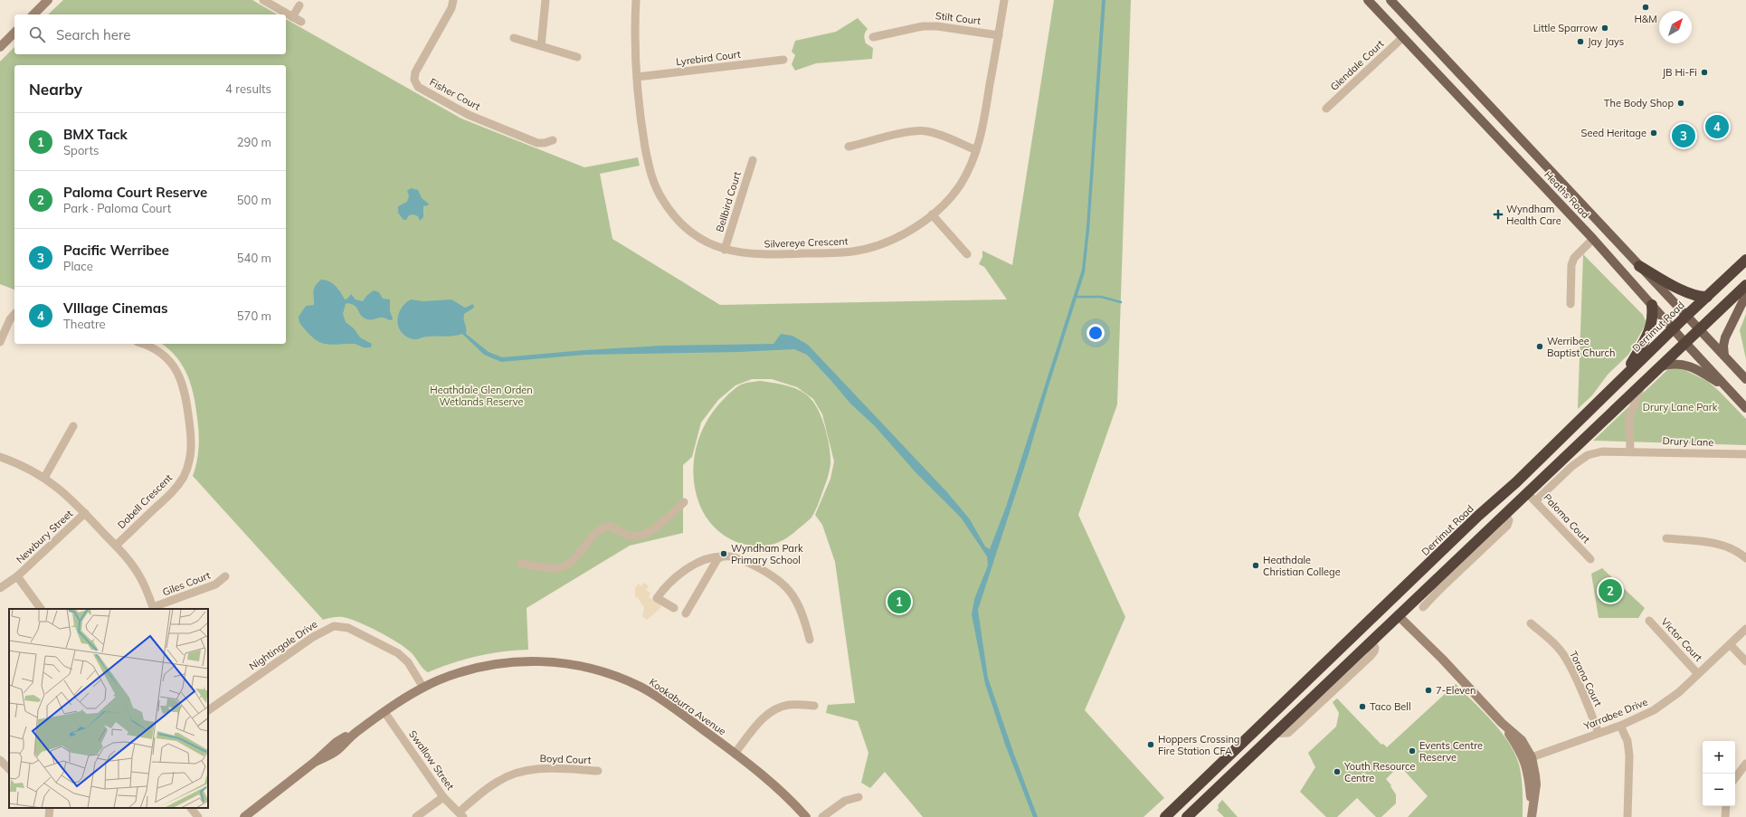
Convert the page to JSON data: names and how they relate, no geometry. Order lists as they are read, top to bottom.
{
  "streets": {
    "highway": ["Derrimut Road"],
    "main road": ["Heaths Road"],
    "street": [
      "Stilt Court",
      "Lyrebird Court",
      "Glendale Court",
      "Fisher Court",
      "Bellbird Court",
      "Silvereye Crescent",
      "Drury Lane",
      "Dobell Crescent",
      "Paloma Court",
      "Newbury Street",
      "Giles Court",
      "Victor Court",
      "Nightingale Drive",
      "Torana Court",
      "Kookaburra Avenue",
      "Yarrabee Drive",
      "Boyd Court",
      "Swallow Street"
    ]
  },
  "crossings": [
    ["Stilt Court", "Silvereye Crescent"],
    ["Lyrebird Court", "Silvereye Crescent"],
    ["Glendale Court", "Heaths Road"],
    ["Heaths Road", "Derrimut Road"],
    ["Bellbird Court", "Silvereye Crescent"],
    ["Drury Lane", "Paloma Court"],
    ["Victor Court", "Yarrabee Drive"],
    ["Nightingale Drive", "Kookaburra Avenue"],
    ["Torana Court", "Yarrabee Drive"],
    ["Kookaburra Avenue", "Swallow Street"],
    ["Boyd Court", "Swallow Street"]
  ],
  "parks": ["Heathdale Glen Orden Wetlands Reserve", "Drury Lane Park"],
  "places": {
    "other": [
      "H&M",
      "Little Sparrow",
      "Jay Jays",
      "JB Hi-Fi",
      "The Body Shop",
      "Seed Heritage",
      "Werribee Baptist Church",
      "Wyndham Park Primary School",
      "Heathdale Christian College",
      "7-Eleven",
      "Taco Bell",
      "Hoppers Crossing Fire Station CFA",
      "Events Centre Reserve",
      "Youth Resource Centre"
    ],
    "health": ["Wyndham Health Care"]
  },
  "north": "top right",
  "page": {
    "search": "Search here",
    "heading": ["Nearby", "4 results"],
    "list": [
      {
        "mark": "1",
        "name": "BMX Tack",
        "note": "Sports",
        "value": "290 m"
      },
      {
        "mark": "2",
        "name": "Paloma Court Reserve",
        "note": "Park · Paloma Court",
        "value": "500 m"
      },
      {
        "mark": "3",
        "name": "Pacific Werribee",
        "note": "Place",
        "value": "540 m"
      },
      {
        "mark": "4",
        "name": "VIllage Cinemas",
        "note": "Theatre",
        "value": "570 m"
      }
    ],
    "pins": [
      "4",
      "3",
      "2",
      "1"
    ],
    "map_buttons": ["+", "−"]
  }
}
